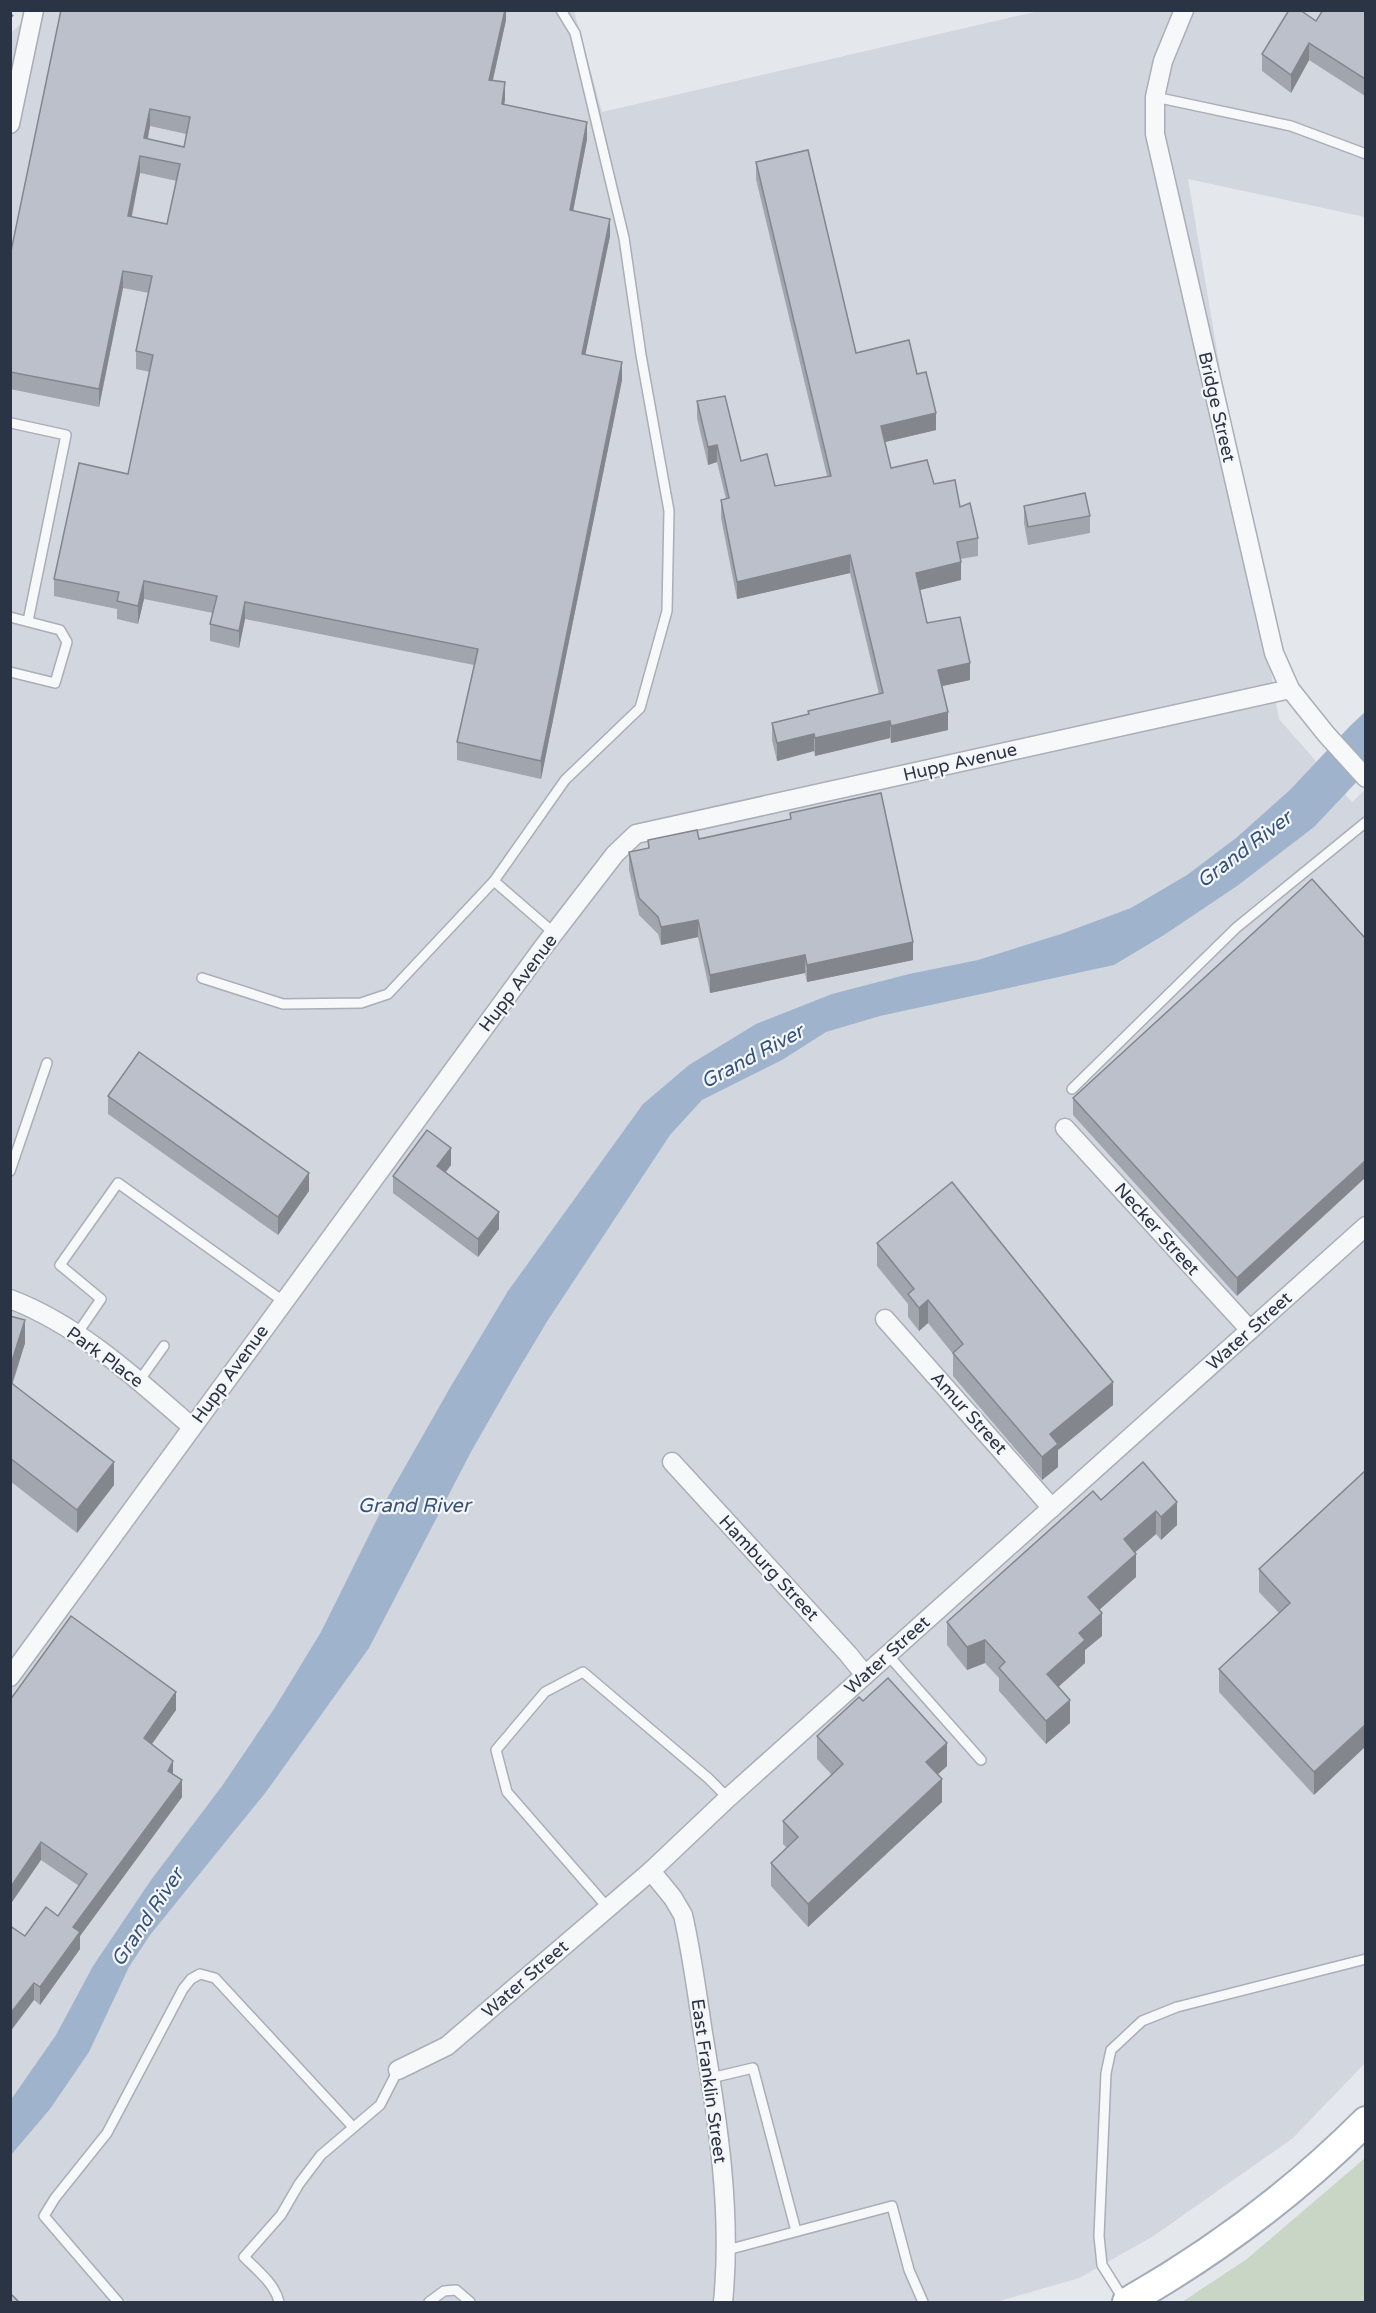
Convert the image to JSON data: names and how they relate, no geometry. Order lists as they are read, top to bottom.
{
  "streets": {
    "street": [
      "Bridge Street",
      "Hupp Avenue",
      "Necker Street",
      "Water Street",
      "Park Place",
      "Amur Street",
      "Hamburg Street",
      "East Franklin Street"
    ]
  },
  "crossings": [
    ["Bridge Street", "Hupp Avenue"],
    ["Hupp Avenue", "Park Place"],
    ["Necker Street", "Water Street"],
    ["Water Street", "Amur Street"],
    ["Water Street", "Hamburg Street"],
    ["Water Street", "East Franklin Street"]
  ],
  "water": ["Grand River"]
}
